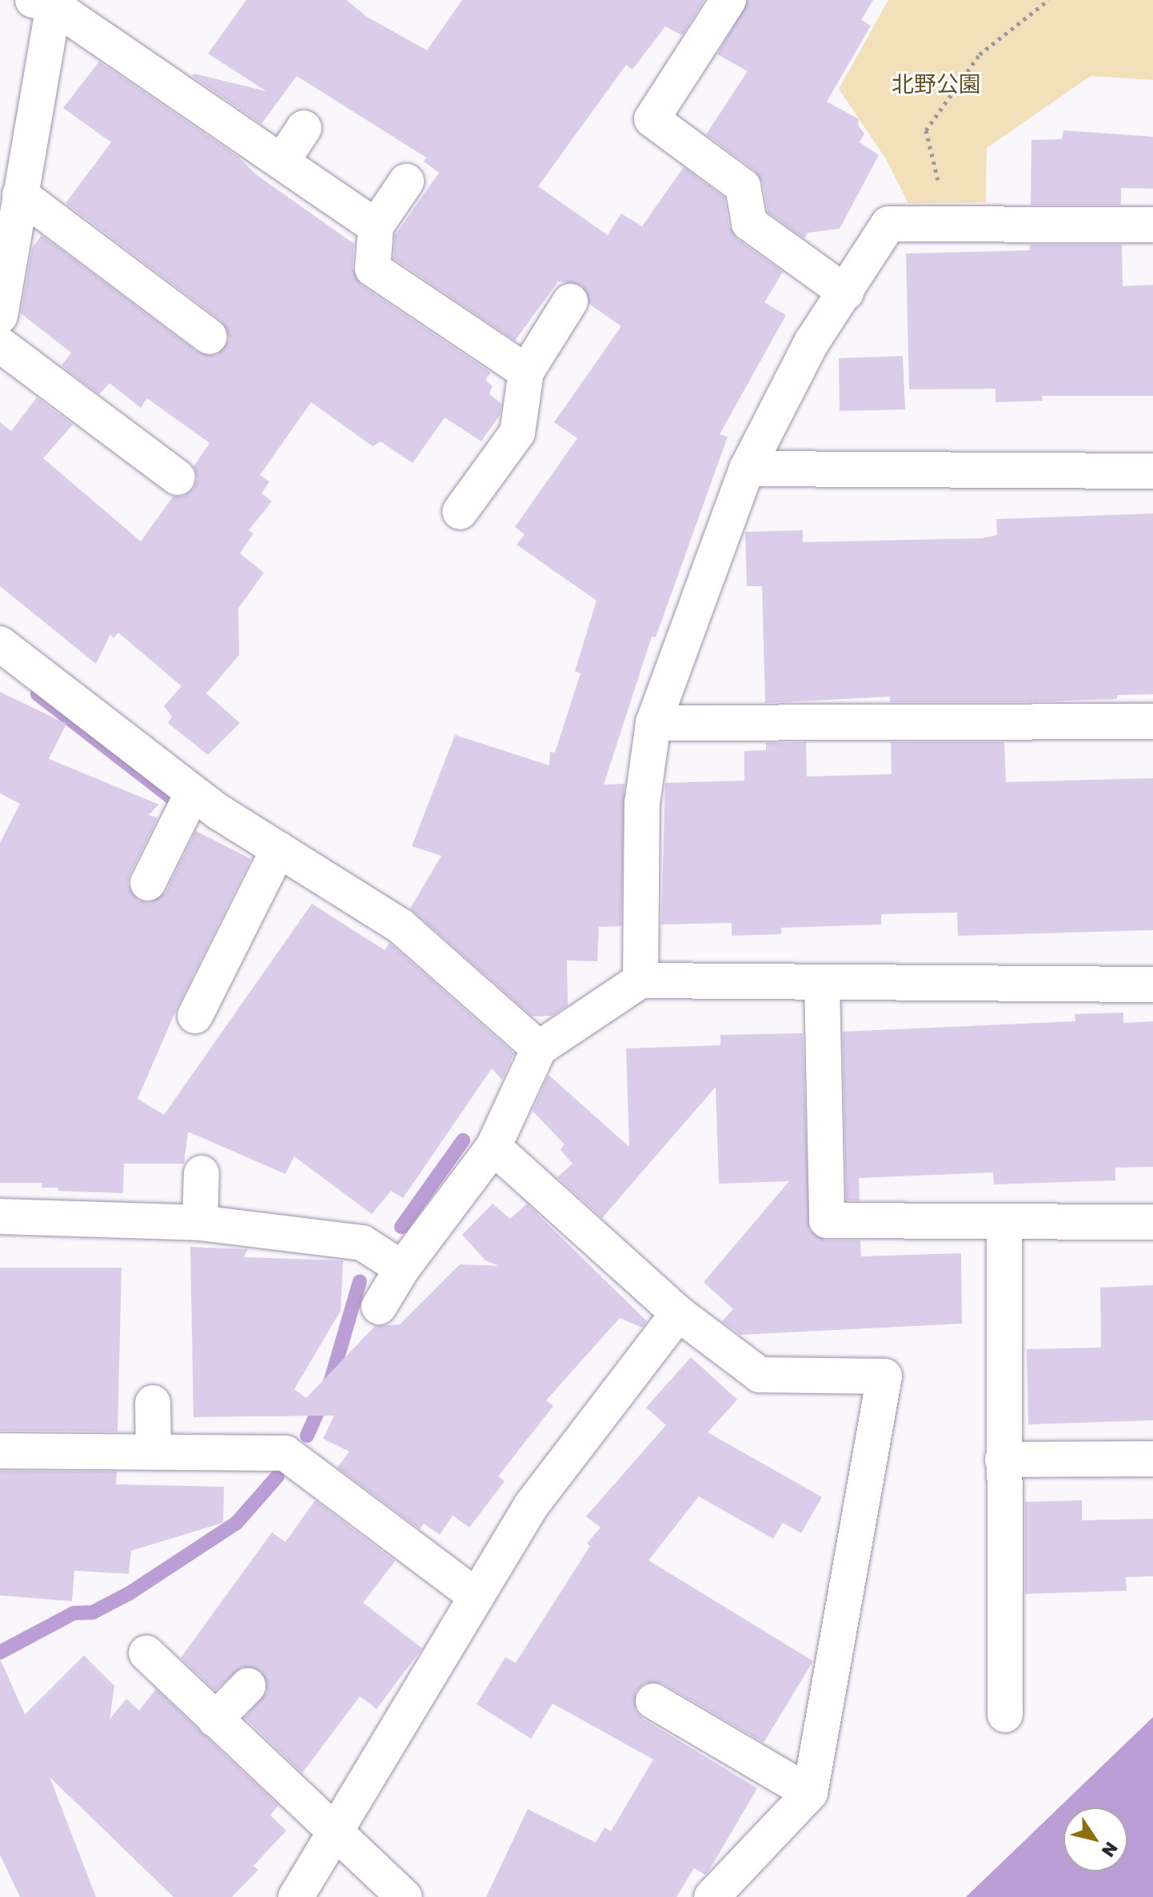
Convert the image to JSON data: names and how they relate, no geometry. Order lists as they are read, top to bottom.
{
  "parks": ["北野公園"],
  "north": "bottom right"
}
